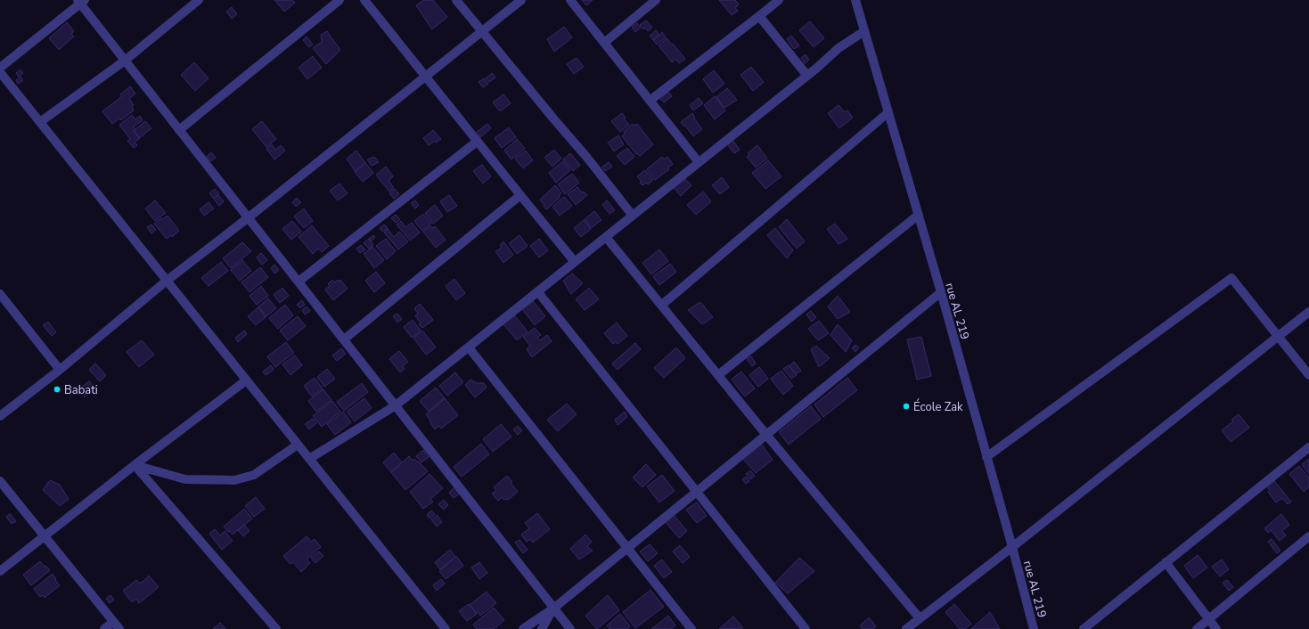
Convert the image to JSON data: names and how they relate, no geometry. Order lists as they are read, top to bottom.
{
  "streets": {
    "street": ["rue AL 219"]
  },
  "places": ["Babati", "École Zak"]
}
